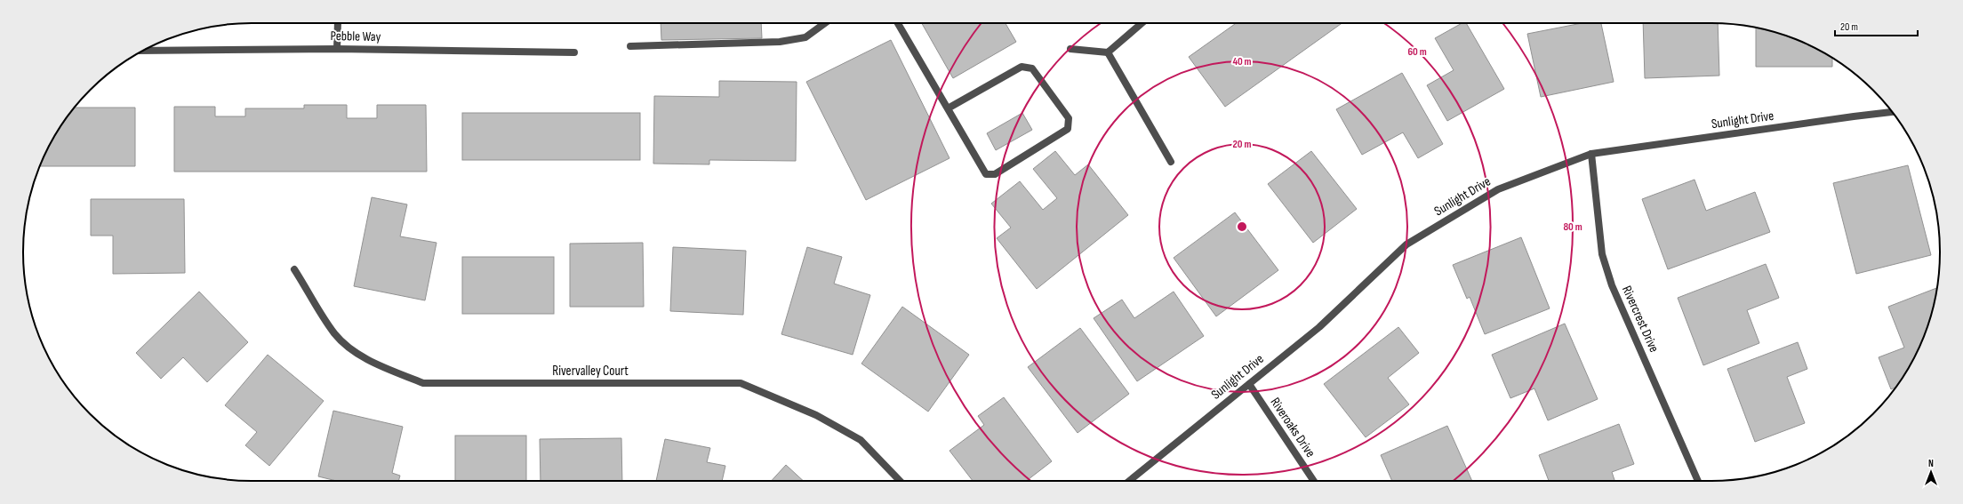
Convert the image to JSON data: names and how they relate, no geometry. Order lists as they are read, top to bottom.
{
  "streets": {
    "street": [
      "Pebble Way",
      "Sunlight Drive",
      "Rivercrest Drive",
      "Rivervalley Court",
      "Riveroaks Drive"
    ]
  },
  "crossings": [
    ["Sunlight Drive", "Rivercrest Drive"],
    ["Sunlight Drive", "Riveroaks Drive"]
  ],
  "scale_bar": "20 m",
  "north": "top",
  "rings": [
    "60 m",
    "40 m",
    "20 m",
    "80 m"
  ]
}
